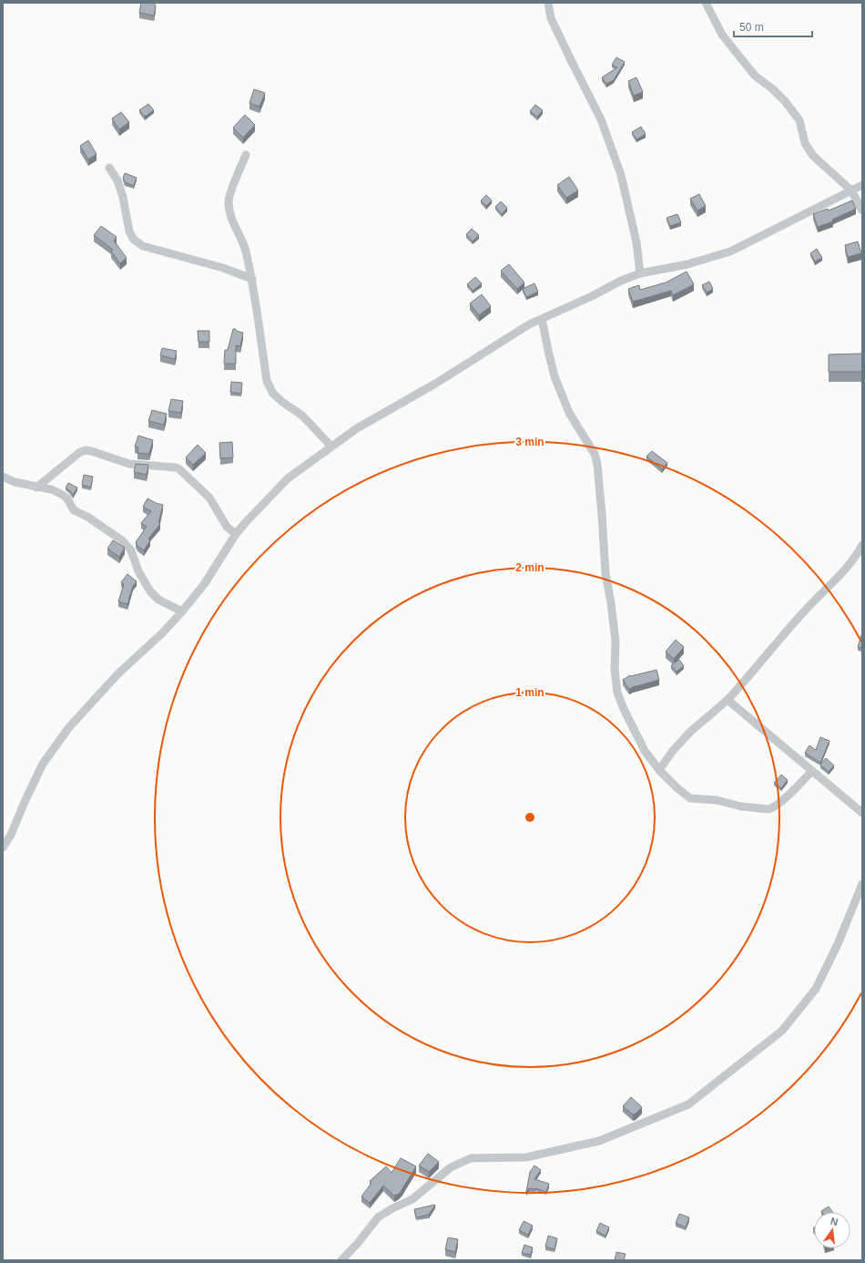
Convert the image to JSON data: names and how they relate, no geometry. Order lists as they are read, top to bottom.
{
  "scale_bar": "50 m",
  "north": "top",
  "rings": ["3 min", "2 min", "1 min"]
}
